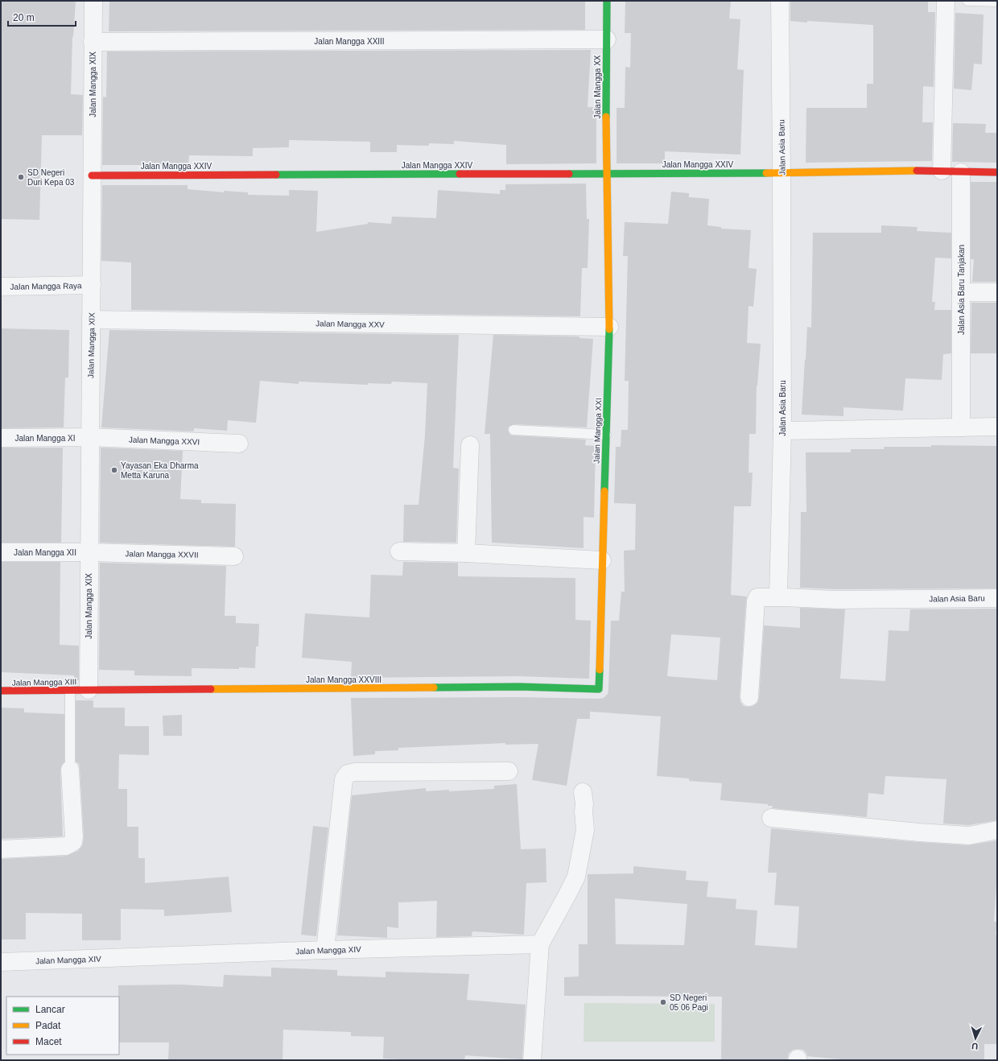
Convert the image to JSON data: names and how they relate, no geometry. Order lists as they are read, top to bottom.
{
  "streets": {
    "street": [
      "Jalan Mangga XXIII",
      "Jalan Mangga XIX",
      "Jalan Mangga XX",
      "Jalan Asia Baru",
      "Jalan Mangga XXIV",
      "Jalan Mangga Raya",
      "Jalan Asia Baru Tanjakan",
      "Jalan Mangga XXV",
      "Jalan Mangga XXI",
      "Jalan Mangga XI",
      "Jalan Mangga XXVI",
      "Jalan Mangga XII",
      "Jalan Mangga XXVII",
      "Jalan Mangga XXVIII",
      "Jalan Mangga XIII",
      "Jalan Mangga XIV"
    ]
  },
  "crossings": [
    ["Jalan Mangga XXIII", "Jalan Mangga XIX"],
    ["Jalan Mangga XXIII", "Jalan Mangga XX"],
    ["Jalan Mangga XIX", "Jalan Mangga XXIV"],
    ["Jalan Mangga XIX", "Jalan Mangga Raya"],
    ["Jalan Mangga XIX", "Jalan Mangga XXV"],
    ["Jalan Mangga XIX", "Jalan Mangga XI"],
    ["Jalan Mangga XIX", "Jalan Mangga XXVI"],
    ["Jalan Mangga XIX", "Jalan Mangga XII"],
    ["Jalan Mangga XIX", "Jalan Mangga XXVII"],
    ["Jalan Mangga XIX", "Jalan Mangga XXVIII"],
    ["Jalan Mangga XIX", "Jalan Mangga XIII"],
    ["Jalan Mangga XX", "Jalan Mangga XXIV"],
    ["Jalan Mangga XX", "Jalan Mangga XXI"],
    ["Jalan Asia Baru", "Jalan Mangga XXIV"],
    ["Jalan Mangga XXIV", "Jalan Mangga XXI"],
    ["Jalan Mangga XXV", "Jalan Mangga XXI"],
    ["Jalan Mangga XXI", "Jalan Mangga XXVIII"],
    ["Jalan Mangga XI", "Jalan Mangga XXVI"],
    ["Jalan Mangga XII", "Jalan Mangga XXVII"],
    ["Jalan Mangga XXVIII", "Jalan Mangga XIII"]
  ],
  "places": ["SD Negeri Duri Kepa 03", "Yayasan Eka Dharma Metta Karuna", "SD Negeri 05 06 Pagi"],
  "legend": ["Lancar", "Padat", "Macet"],
  "scale_bar": "20 m",
  "north": "bottom"
}
